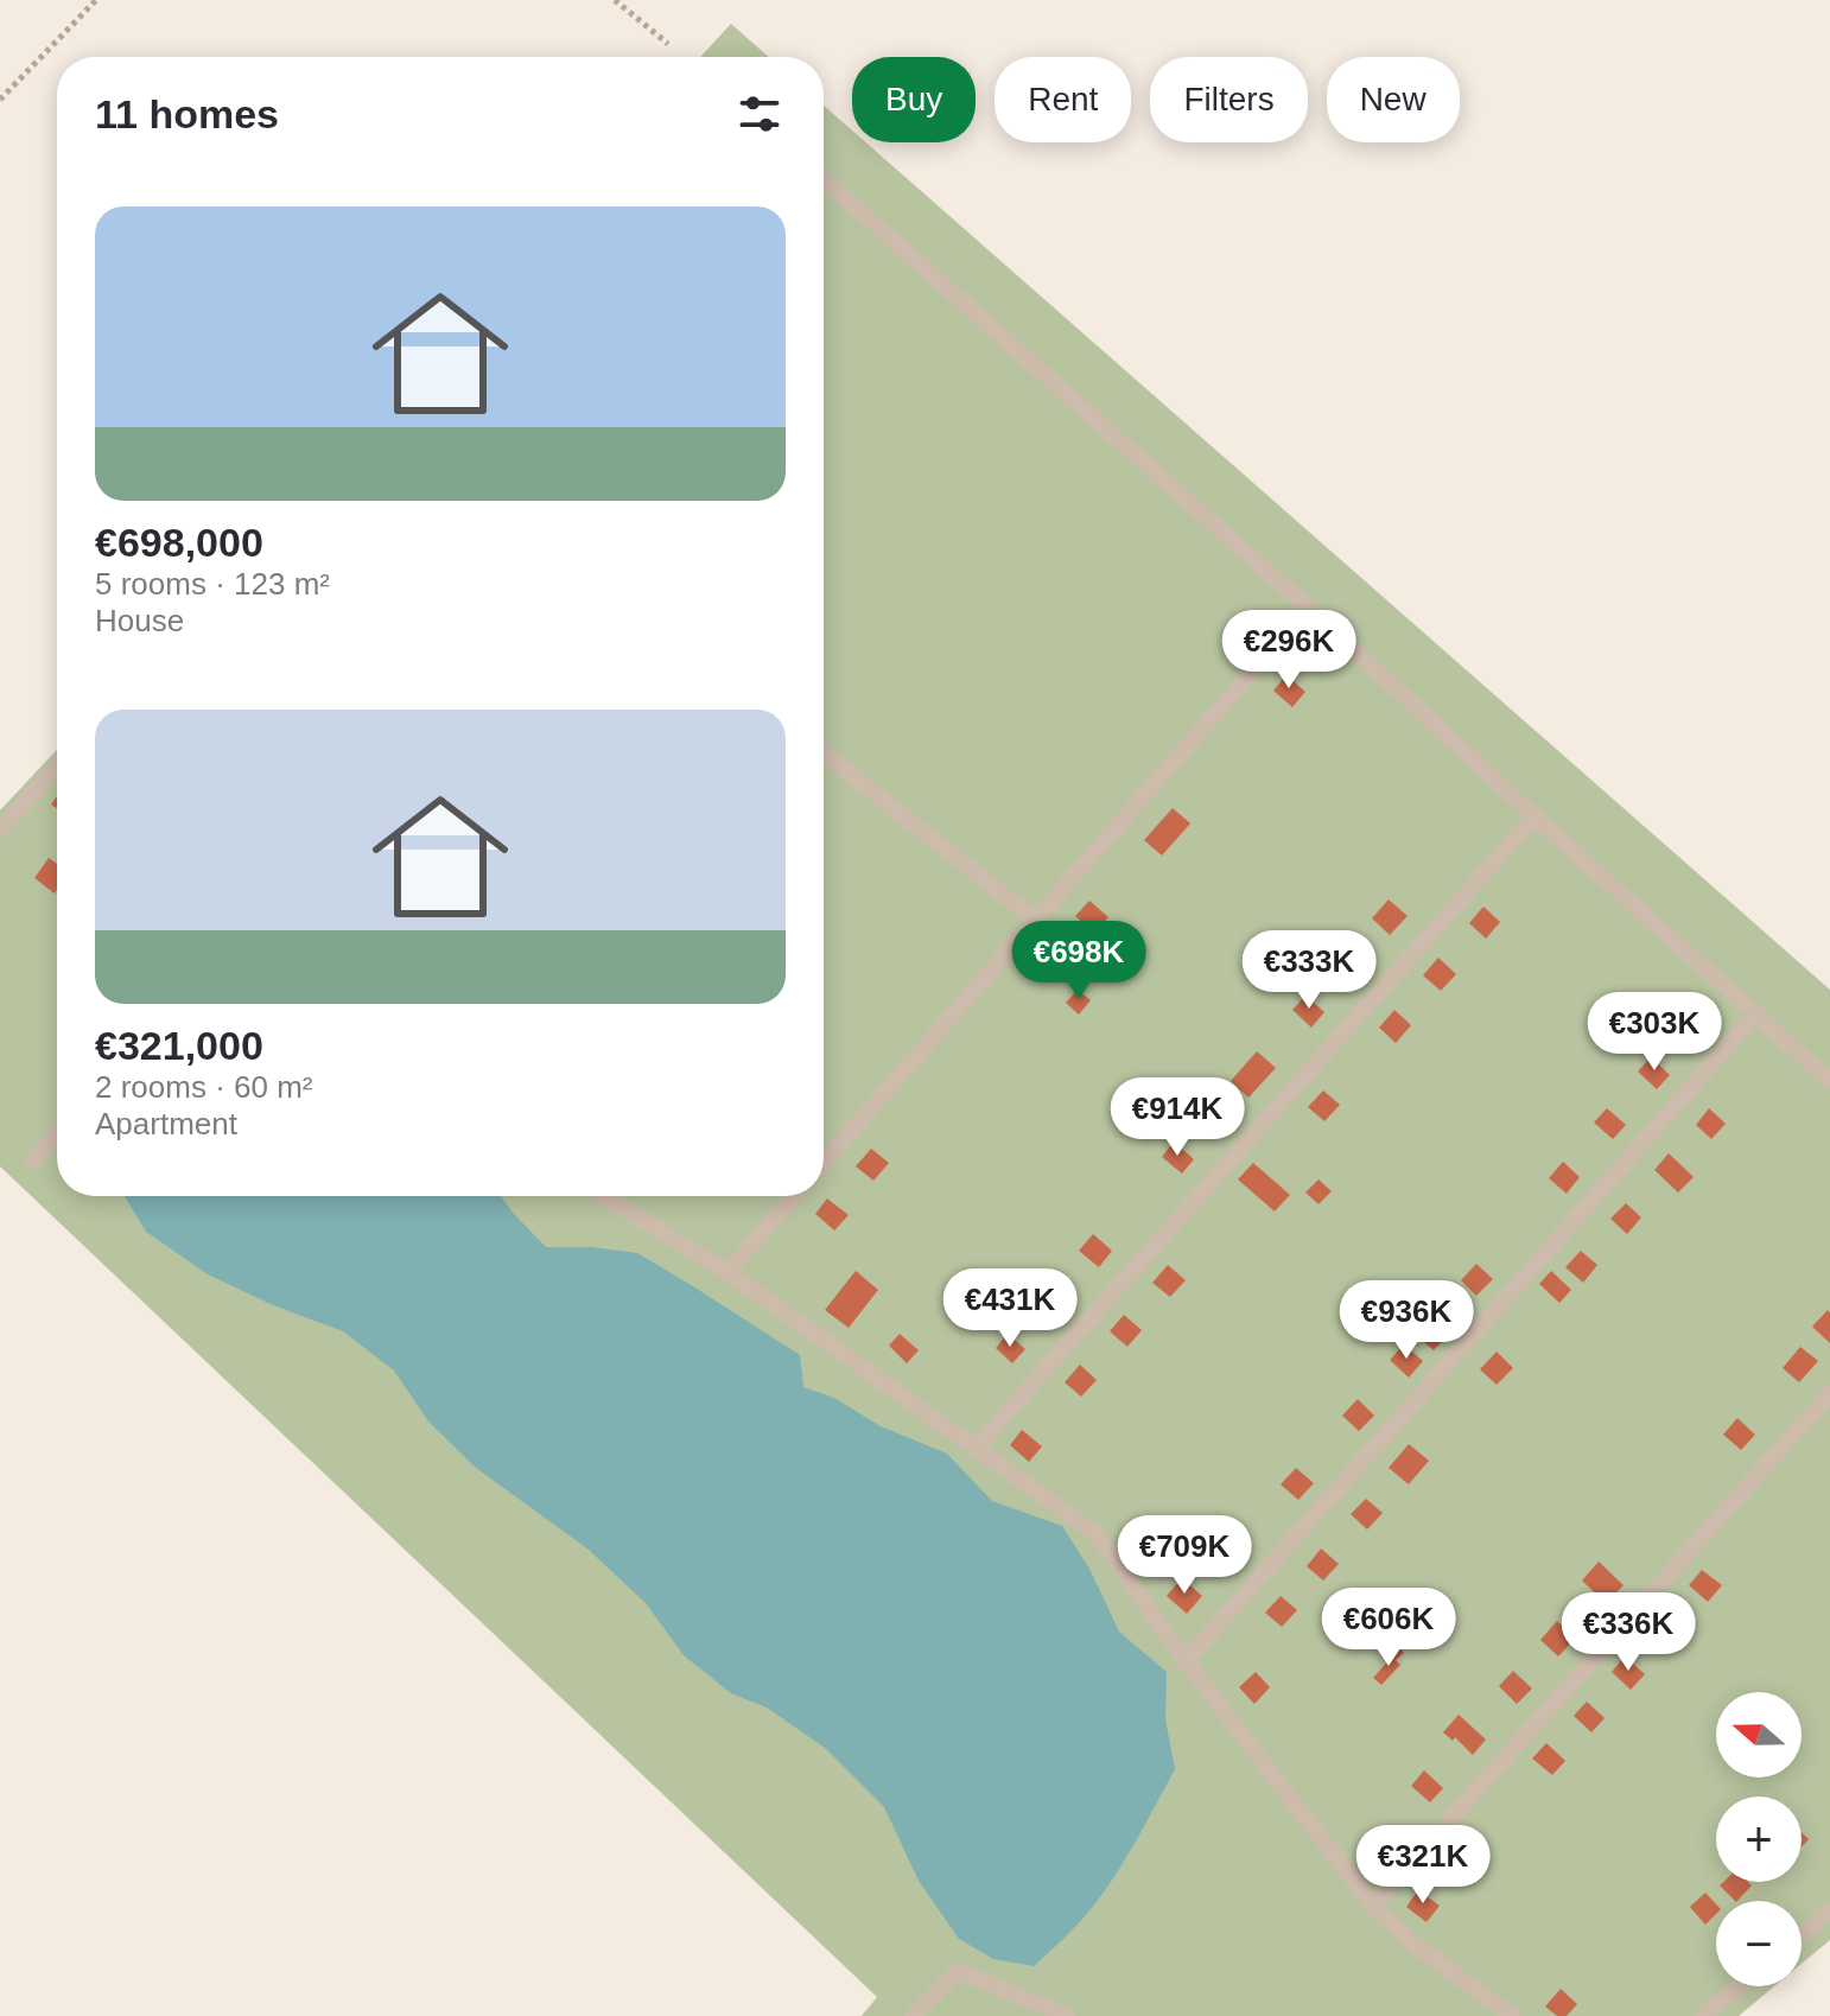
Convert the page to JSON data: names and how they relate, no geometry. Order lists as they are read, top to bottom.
{
  "north": "left",
  "page": {
    "chip": [
      "Buy",
      "Rent",
      "Filters",
      "New"
    ],
    "heading": "11 homes",
    "list": [
      {
        "name": "€698,000",
        "note": "5 rooms · 123 m² · House"
      },
      {
        "name": "€321,000",
        "note": "2 rooms · 60 m² · Apartment"
      }
    ],
    "price": [
      "€296K",
      "€698K",
      "€333K",
      "€303K",
      "€914K",
      "€431K",
      "€936K",
      "€709K",
      "€606K",
      "€336K",
      "€321K"
    ],
    "map_buttons": ["+", "−"]
  }
}
